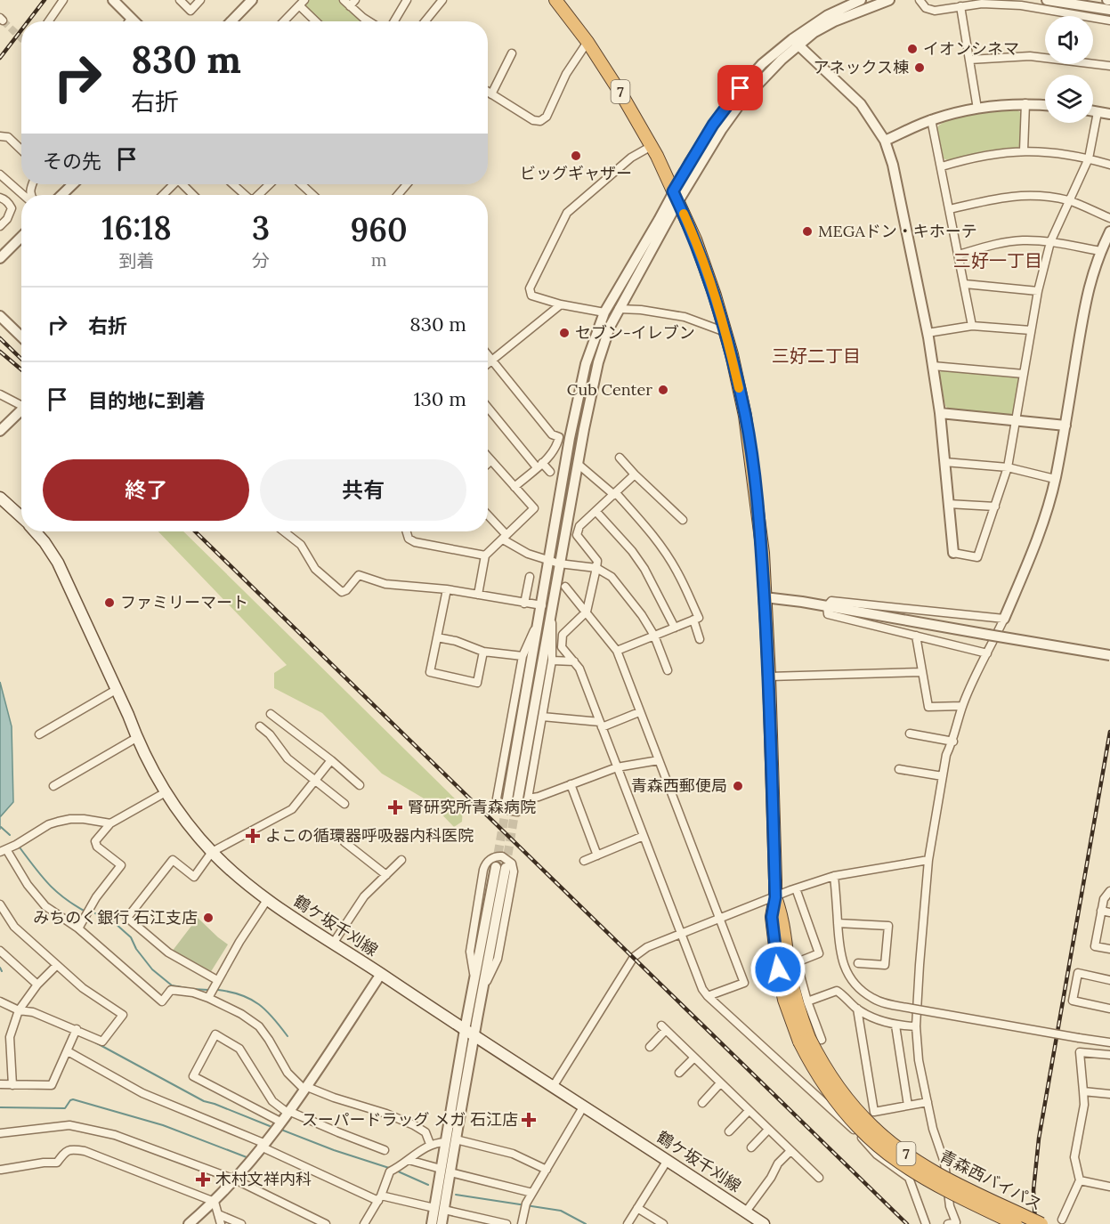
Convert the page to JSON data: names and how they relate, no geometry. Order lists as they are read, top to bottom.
{
  "streets": {
    "highway": ["7", "青森西バイパス"],
    "main road": ["鶴ケ坂千刈線"]
  },
  "districts": ["三好一丁目", "三好二丁目"],
  "places": {
    "other": [
      "イオンシネマ",
      "アネックス棟",
      "ビッグギャザー",
      "MEGAドン・キホーテ",
      "セブン-イレブン",
      "Cub Center",
      "ファミリーマート",
      "青森西郵便局",
      "みちのく銀行 石江支店"
    ],
    "health": [
      "腎研究所青森病院",
      "よこの循環器呼吸器内科医院",
      "スーパードラッグ メガ 石江店",
      "木村文祥内科"
    ]
  },
  "page": {
    "turn": ["830 m", "右折"],
    "then": "その先",
    "eta": [
      "16:18",
      "到着",
      "3",
      "分",
      "960",
      "m"
    ],
    "list": [
      {
        "name": "右折",
        "value": "830 m"
      },
      {
        "name": "目的地に到着",
        "value": "130 m"
      }
    ],
    "buttons": ["終了", "共有"]
  }
}
